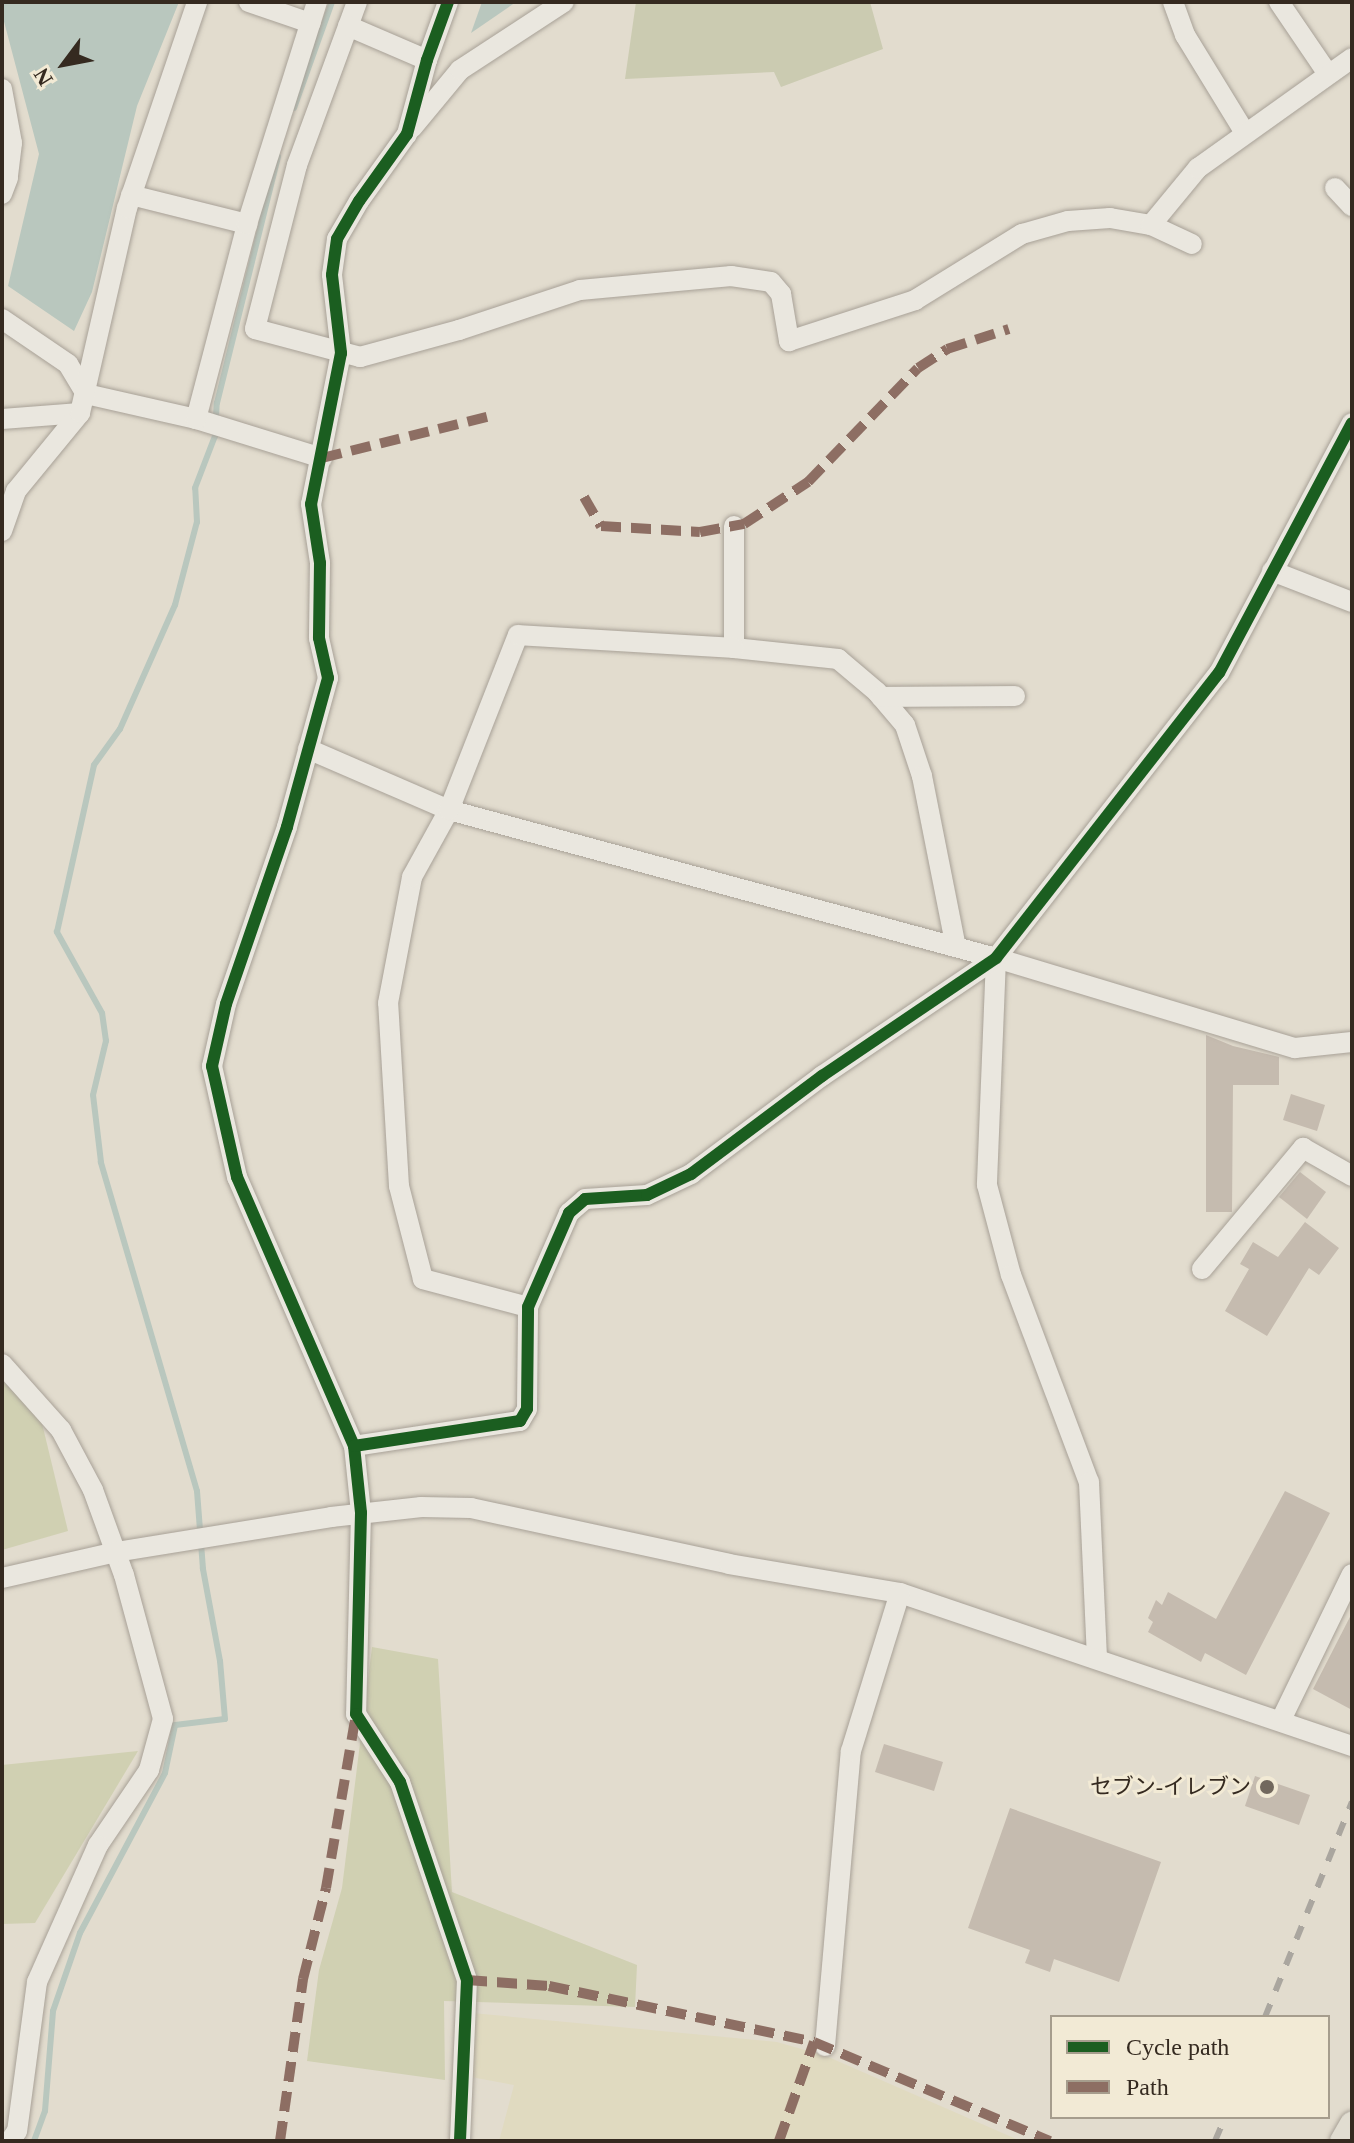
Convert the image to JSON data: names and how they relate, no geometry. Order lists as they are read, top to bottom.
{
  "places": ["セブン-イレブン"],
  "legend": ["Cycle path", "Path"],
  "north": "bottom left"
}
